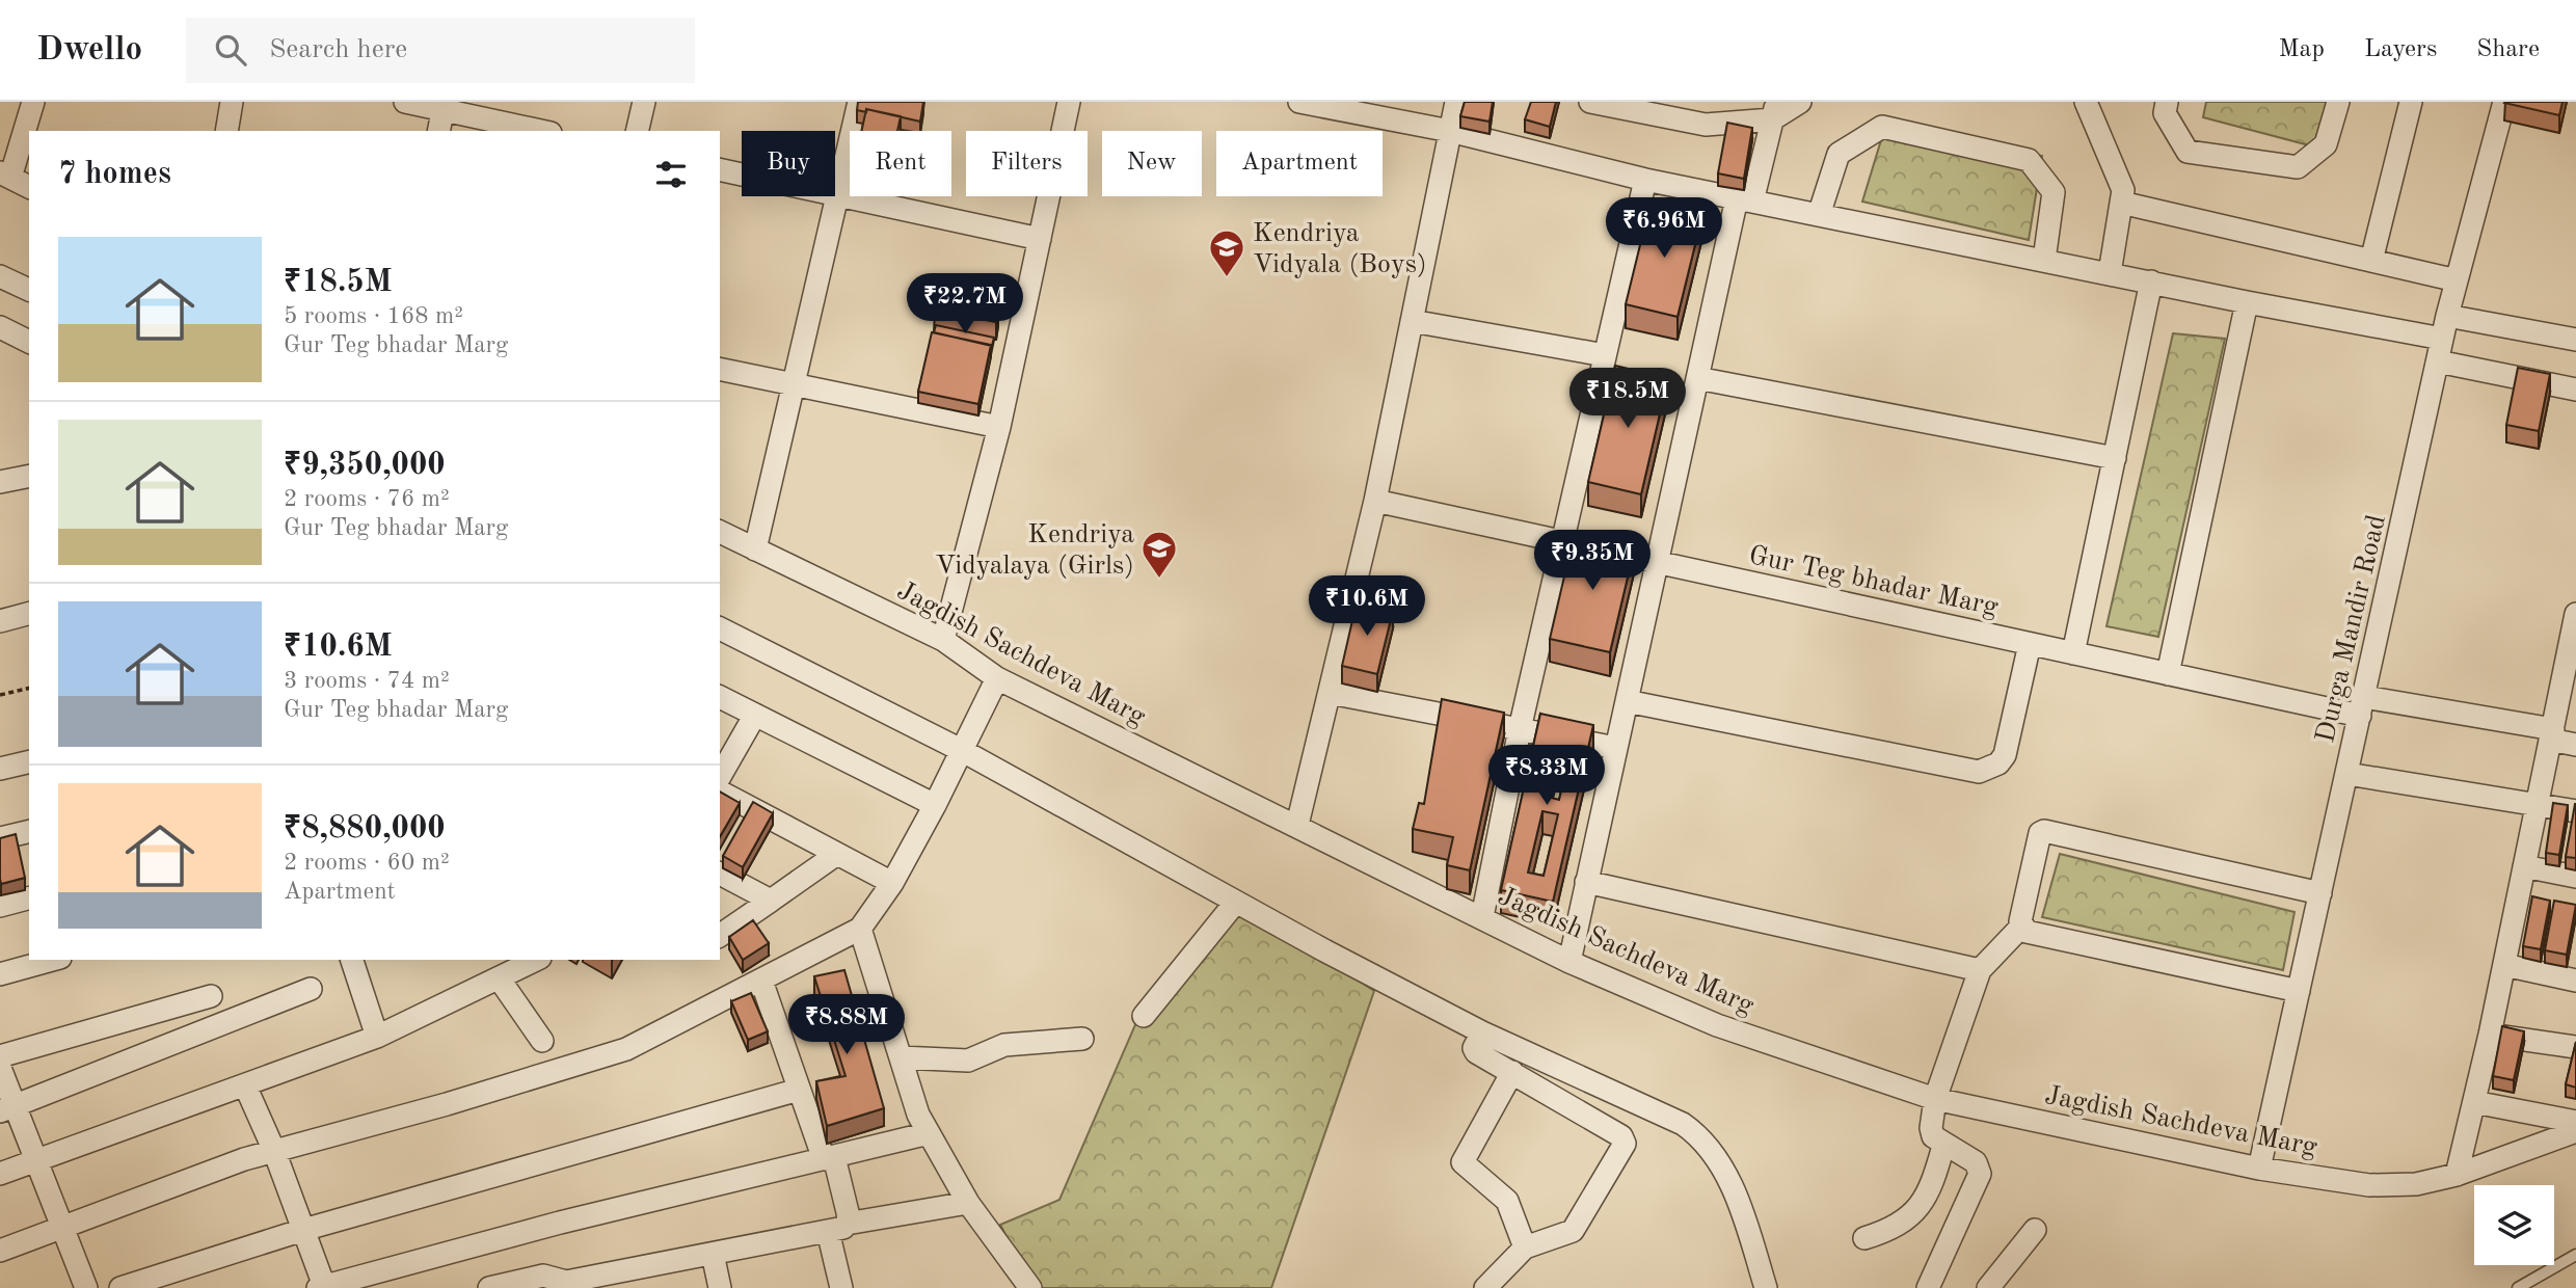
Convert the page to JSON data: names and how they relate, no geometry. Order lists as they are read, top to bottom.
{
  "streets": {
    "street": ["Gur Teg bhadar Marg", "Durga Mandir Road", "Jagdish Sachdeva Marg"]
  },
  "crossings": [
    ["Gur Teg bhadar Marg", "Durga Mandir Road"],
    ["Durga Mandir Road", "Jagdish Sachdeva Marg"]
  ],
  "places": {
    "school or university": ["Kendriya Vidyala (Boys)", "Kendriya Vidyalaya (Girls)"]
  },
  "page": {
    "header": "Dwello",
    "search": "Search here",
    "nav": ["Map", "Layers", "Share"],
    "chip": [
      "Buy",
      "Rent",
      "Filters",
      "New",
      "Apartment"
    ],
    "heading": "7 homes",
    "price": [
      "₹6.96M",
      "₹22.7M",
      "₹18.5M",
      "₹9.35M",
      "₹10.6M",
      "₹8.33M",
      "₹8.88M"
    ],
    "list": [
      {
        "name": "₹18.5M",
        "note": "5 rooms · 168 m² · Gur Teg bhadar Marg"
      },
      {
        "name": "₹9,350,000",
        "note": "2 rooms · 76 m² · Gur Teg bhadar Marg"
      },
      {
        "name": "₹10.6M",
        "note": "3 rooms · 74 m² · Gur Teg bhadar Marg"
      },
      {
        "name": "₹8,880,000",
        "note": "2 rooms · 60 m² · Apartment"
      }
    ]
  }
}
